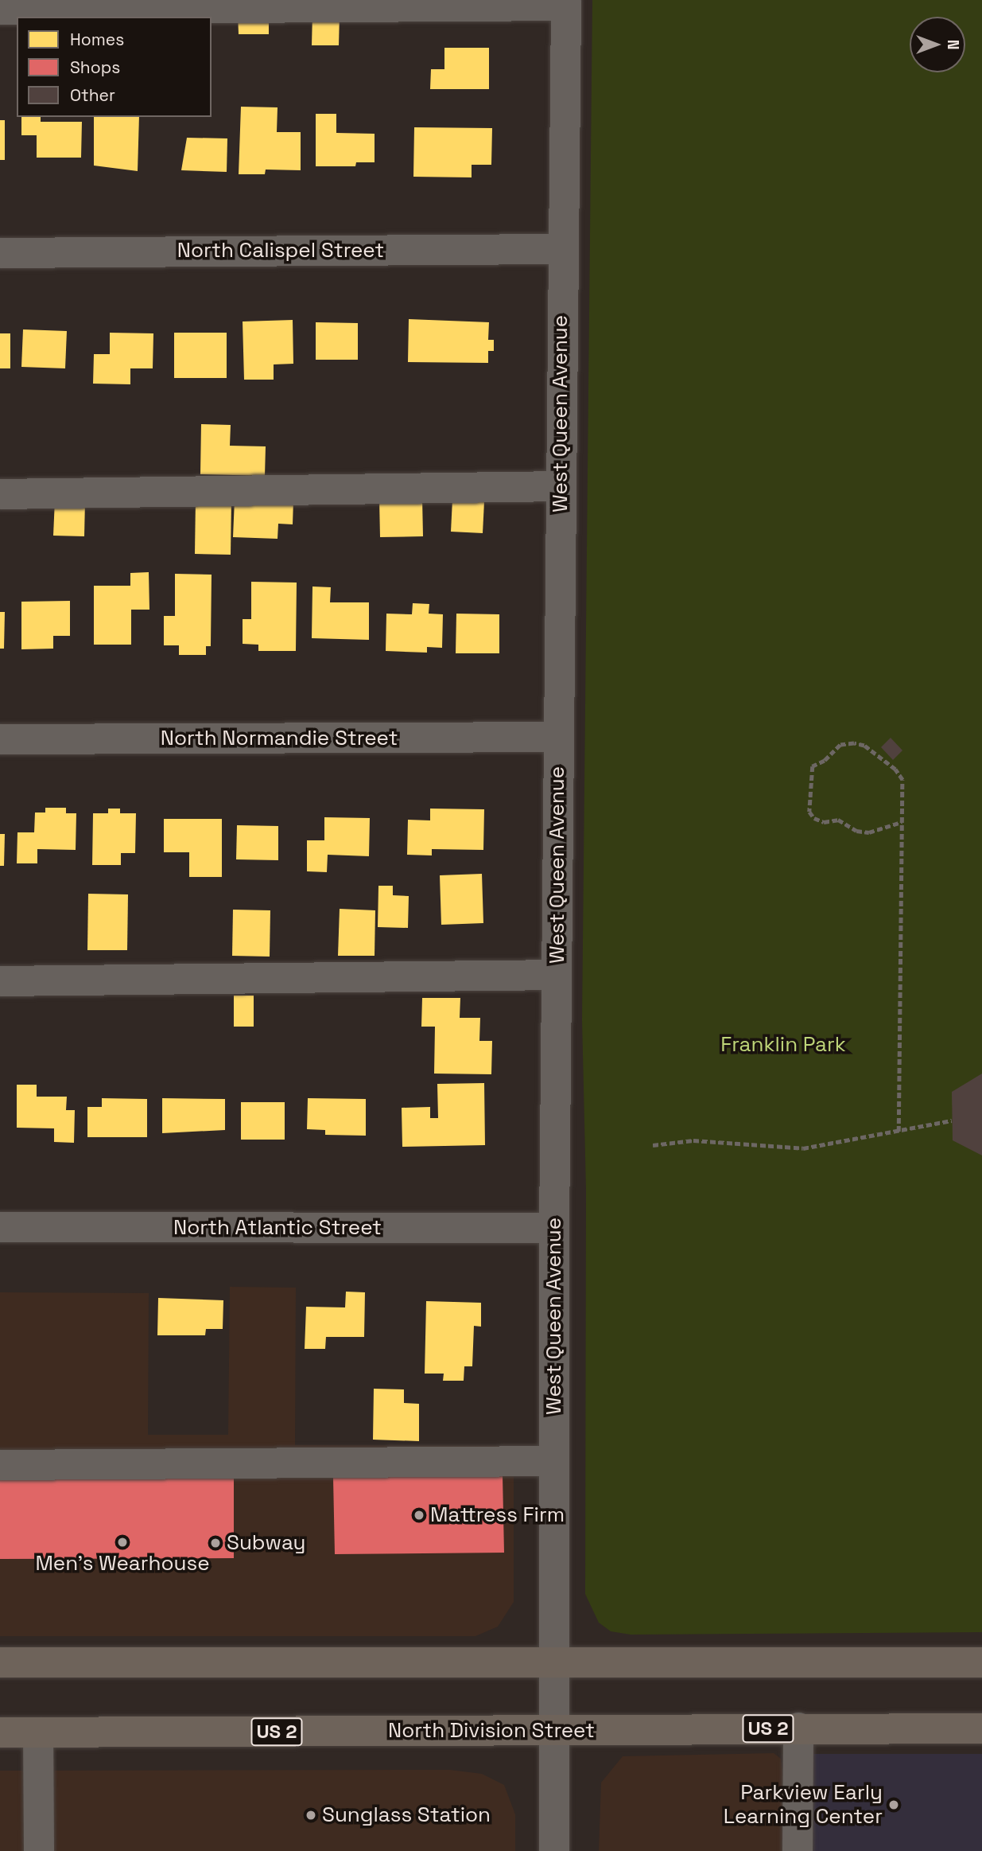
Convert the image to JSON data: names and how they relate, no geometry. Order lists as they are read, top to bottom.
{
  "streets": {
    "main road": ["US 2", "North Division Street"],
    "street": [
      "North Calispel Street",
      "West Queen Avenue",
      "North Normandie Street",
      "North Atlantic Street"
    ]
  },
  "crossings": [
    ["North Calispel Street", "West Queen Avenue"],
    ["West Queen Avenue", "North Normandie Street"],
    ["West Queen Avenue", "North Atlantic Street"],
    ["West Queen Avenue", "North Division Street"]
  ],
  "parks": ["Franklin Park"],
  "places": [
    "Mattress Firm",
    "Men's Wearhouse",
    "Subway",
    "Parkview Early Learning Center",
    "Sunglass Station"
  ],
  "legend": ["Homes", "Shops", "Other"],
  "north": "right"
}
